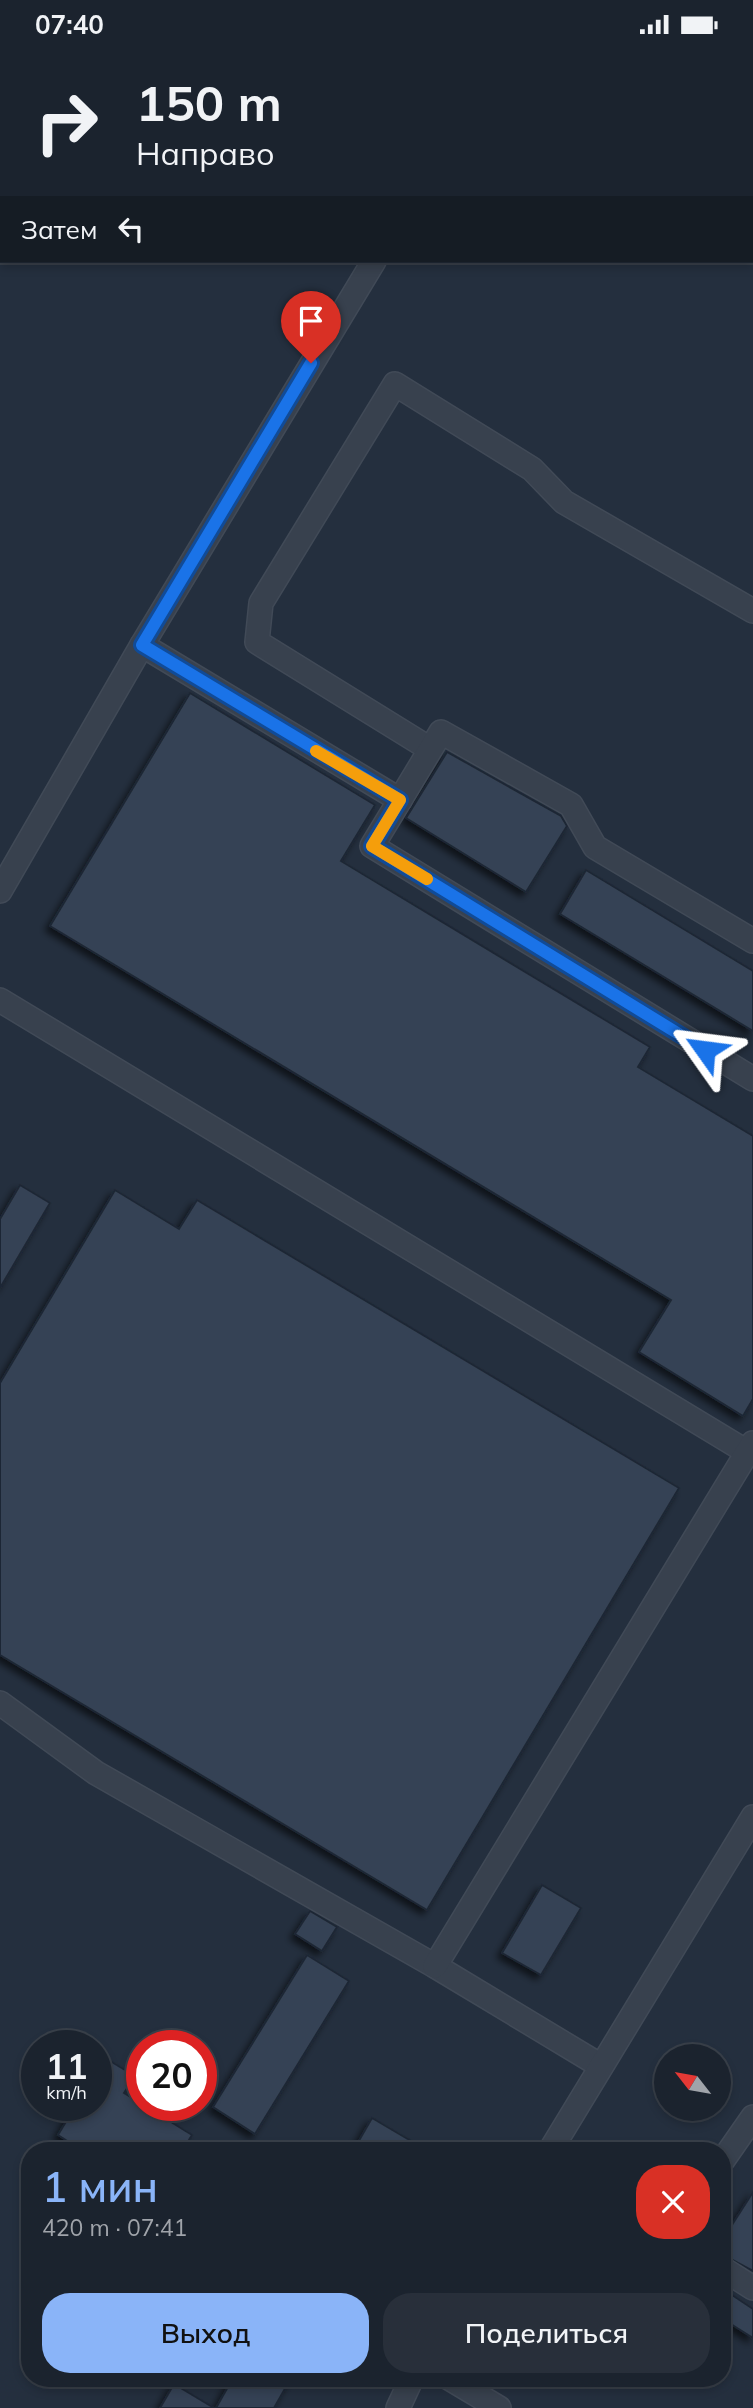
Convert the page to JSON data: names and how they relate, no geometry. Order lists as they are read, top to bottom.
{
  "north": "top left",
  "page": {
    "status": "07:40",
    "turn": ["150 m", "Направо"],
    "then": "Затем",
    "speed": "11 km/h",
    "limit": "20",
    "heading": ["1 мин", "420 m · 07:41"],
    "buttons": ["Выход", "Поделиться"]
  }
}
